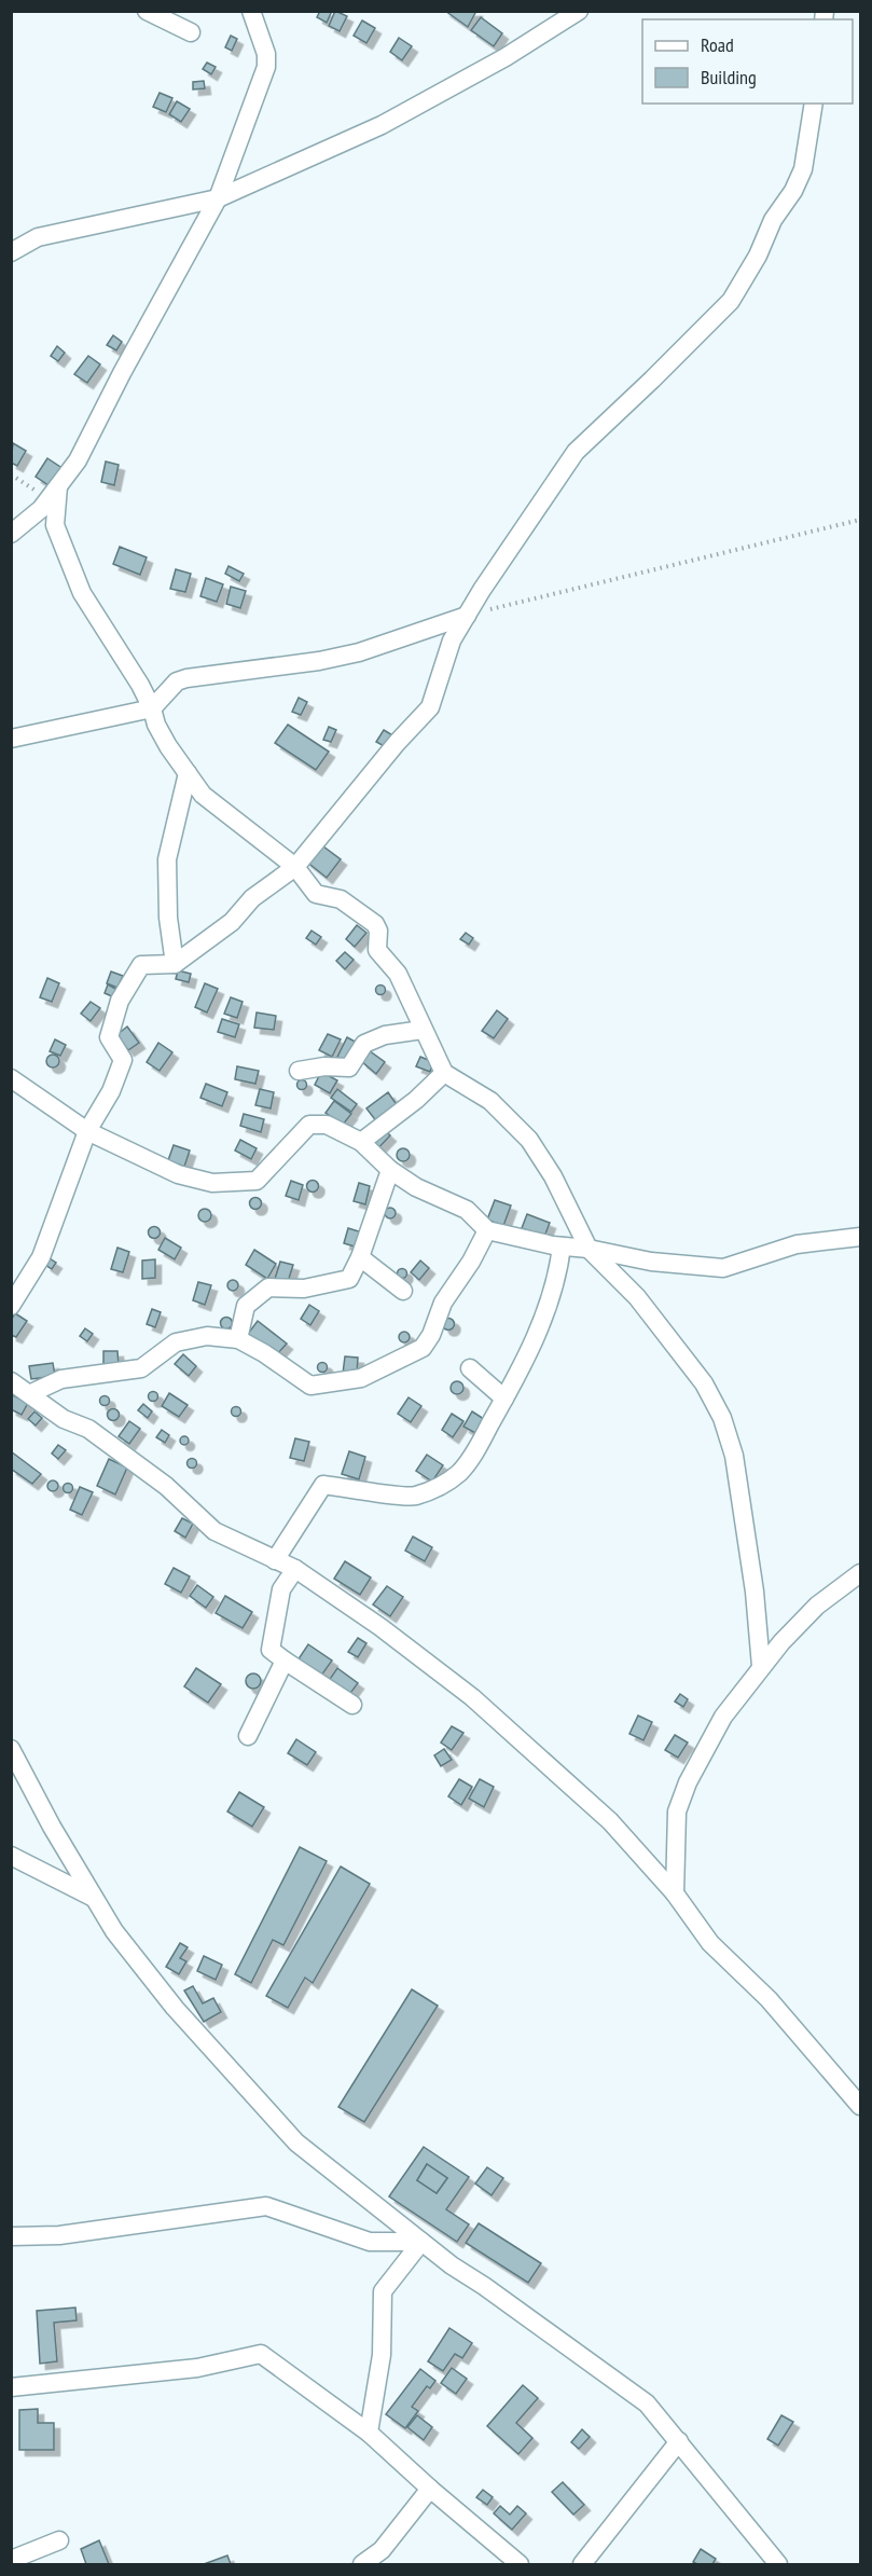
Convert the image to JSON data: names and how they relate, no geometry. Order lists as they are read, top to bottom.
{
  "legend": ["Road", "Building"]
}
